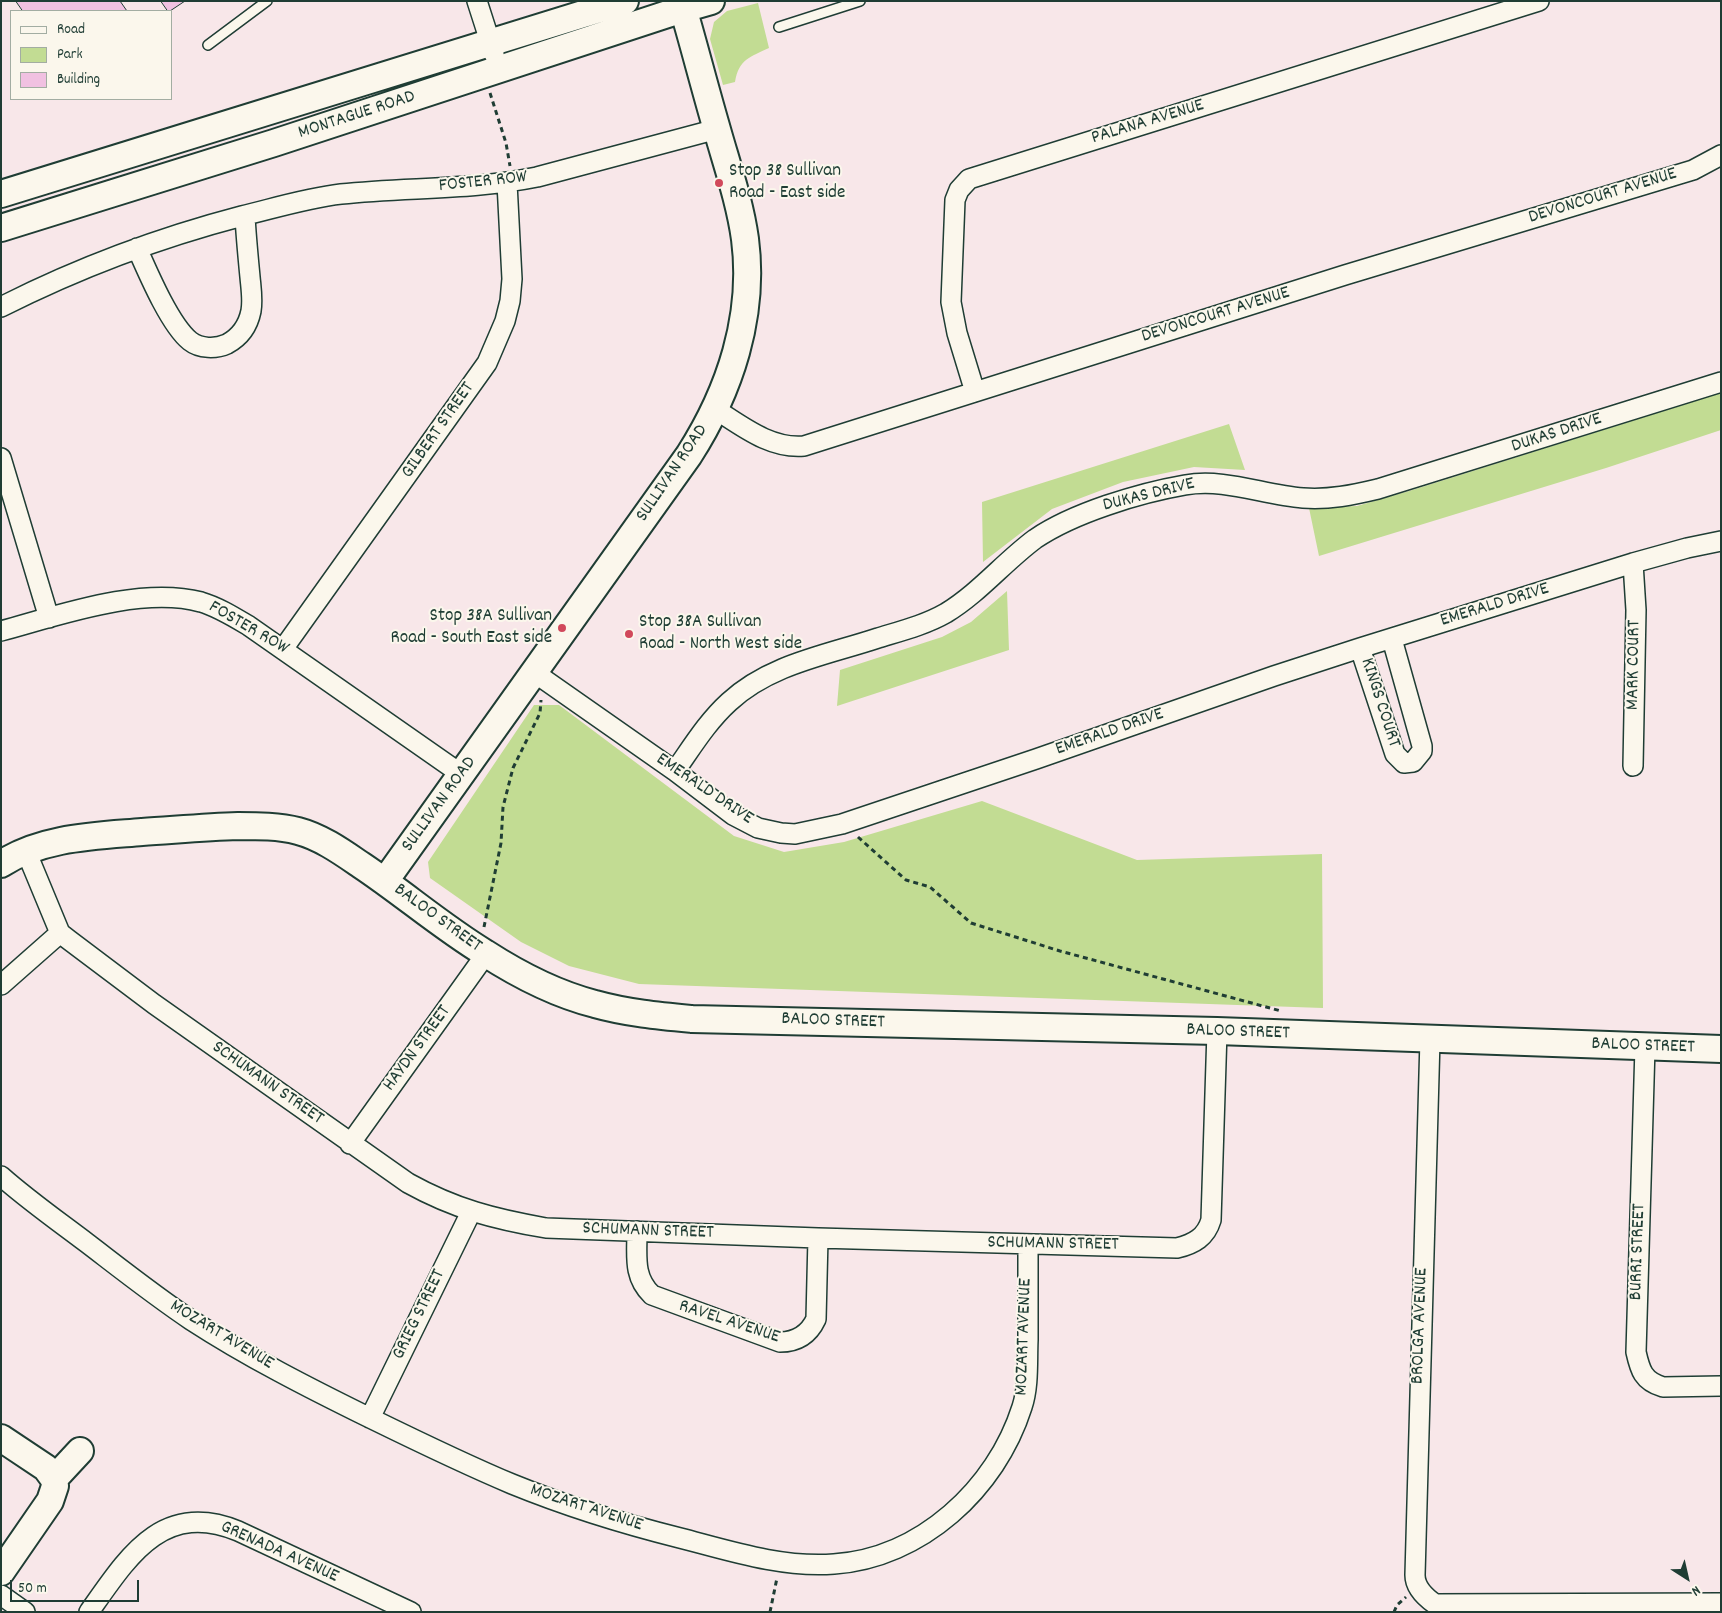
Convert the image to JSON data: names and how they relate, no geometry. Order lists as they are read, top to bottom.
{
  "streets": {
    "street": [
      "MONTAGUE ROAD",
      "PALANA AVENUE",
      "FOSTER ROW",
      "DEVONCOURT AVENUE",
      "GILBERT STREET",
      "DUKAS DRIVE",
      "SULLIVAN ROAD",
      "EMERALD DRIVE",
      "MARK COURT",
      "KINGS COURT",
      "BALOO STREET",
      "HAYDN STREET",
      "SCHUMANN STREET",
      "BURRI STREET",
      "GRIEG STREET",
      "RAVEL AVENUE",
      "BROLGA AVENUE",
      "MOZART AVENUE",
      "GRENADA AVENUE"
    ]
  },
  "crossings": [
    ["MONTAGUE ROAD", "SULLIVAN ROAD"],
    ["PALANA AVENUE", "DEVONCOURT AVENUE"],
    ["FOSTER ROW", "GILBERT STREET"],
    ["FOSTER ROW", "SULLIVAN ROAD"],
    ["DEVONCOURT AVENUE", "SULLIVAN ROAD"],
    ["DUKAS DRIVE", "EMERALD DRIVE"],
    ["SULLIVAN ROAD", "EMERALD DRIVE"],
    ["SULLIVAN ROAD", "BALOO STREET"],
    ["EMERALD DRIVE", "MARK COURT"],
    ["EMERALD DRIVE", "KINGS COURT"],
    ["BALOO STREET", "HAYDN STREET"],
    ["BALOO STREET", "SCHUMANN STREET"],
    ["BALOO STREET", "BURRI STREET"],
    ["BALOO STREET", "BROLGA AVENUE"],
    ["HAYDN STREET", "SCHUMANN STREET"],
    ["SCHUMANN STREET", "GRIEG STREET"],
    ["SCHUMANN STREET", "RAVEL AVENUE"],
    ["SCHUMANN STREET", "MOZART AVENUE"],
    ["GRIEG STREET", "MOZART AVENUE"]
  ],
  "places": ["Stop 38 Sullivan Road - East side", "Stop 38A Sullivan Road - South East side", "Stop 38A Sullivan Road - North West side"],
  "legend": ["Road", "Park", "Building"],
  "scale_bar": "50 m",
  "north": "bottom right"
}
